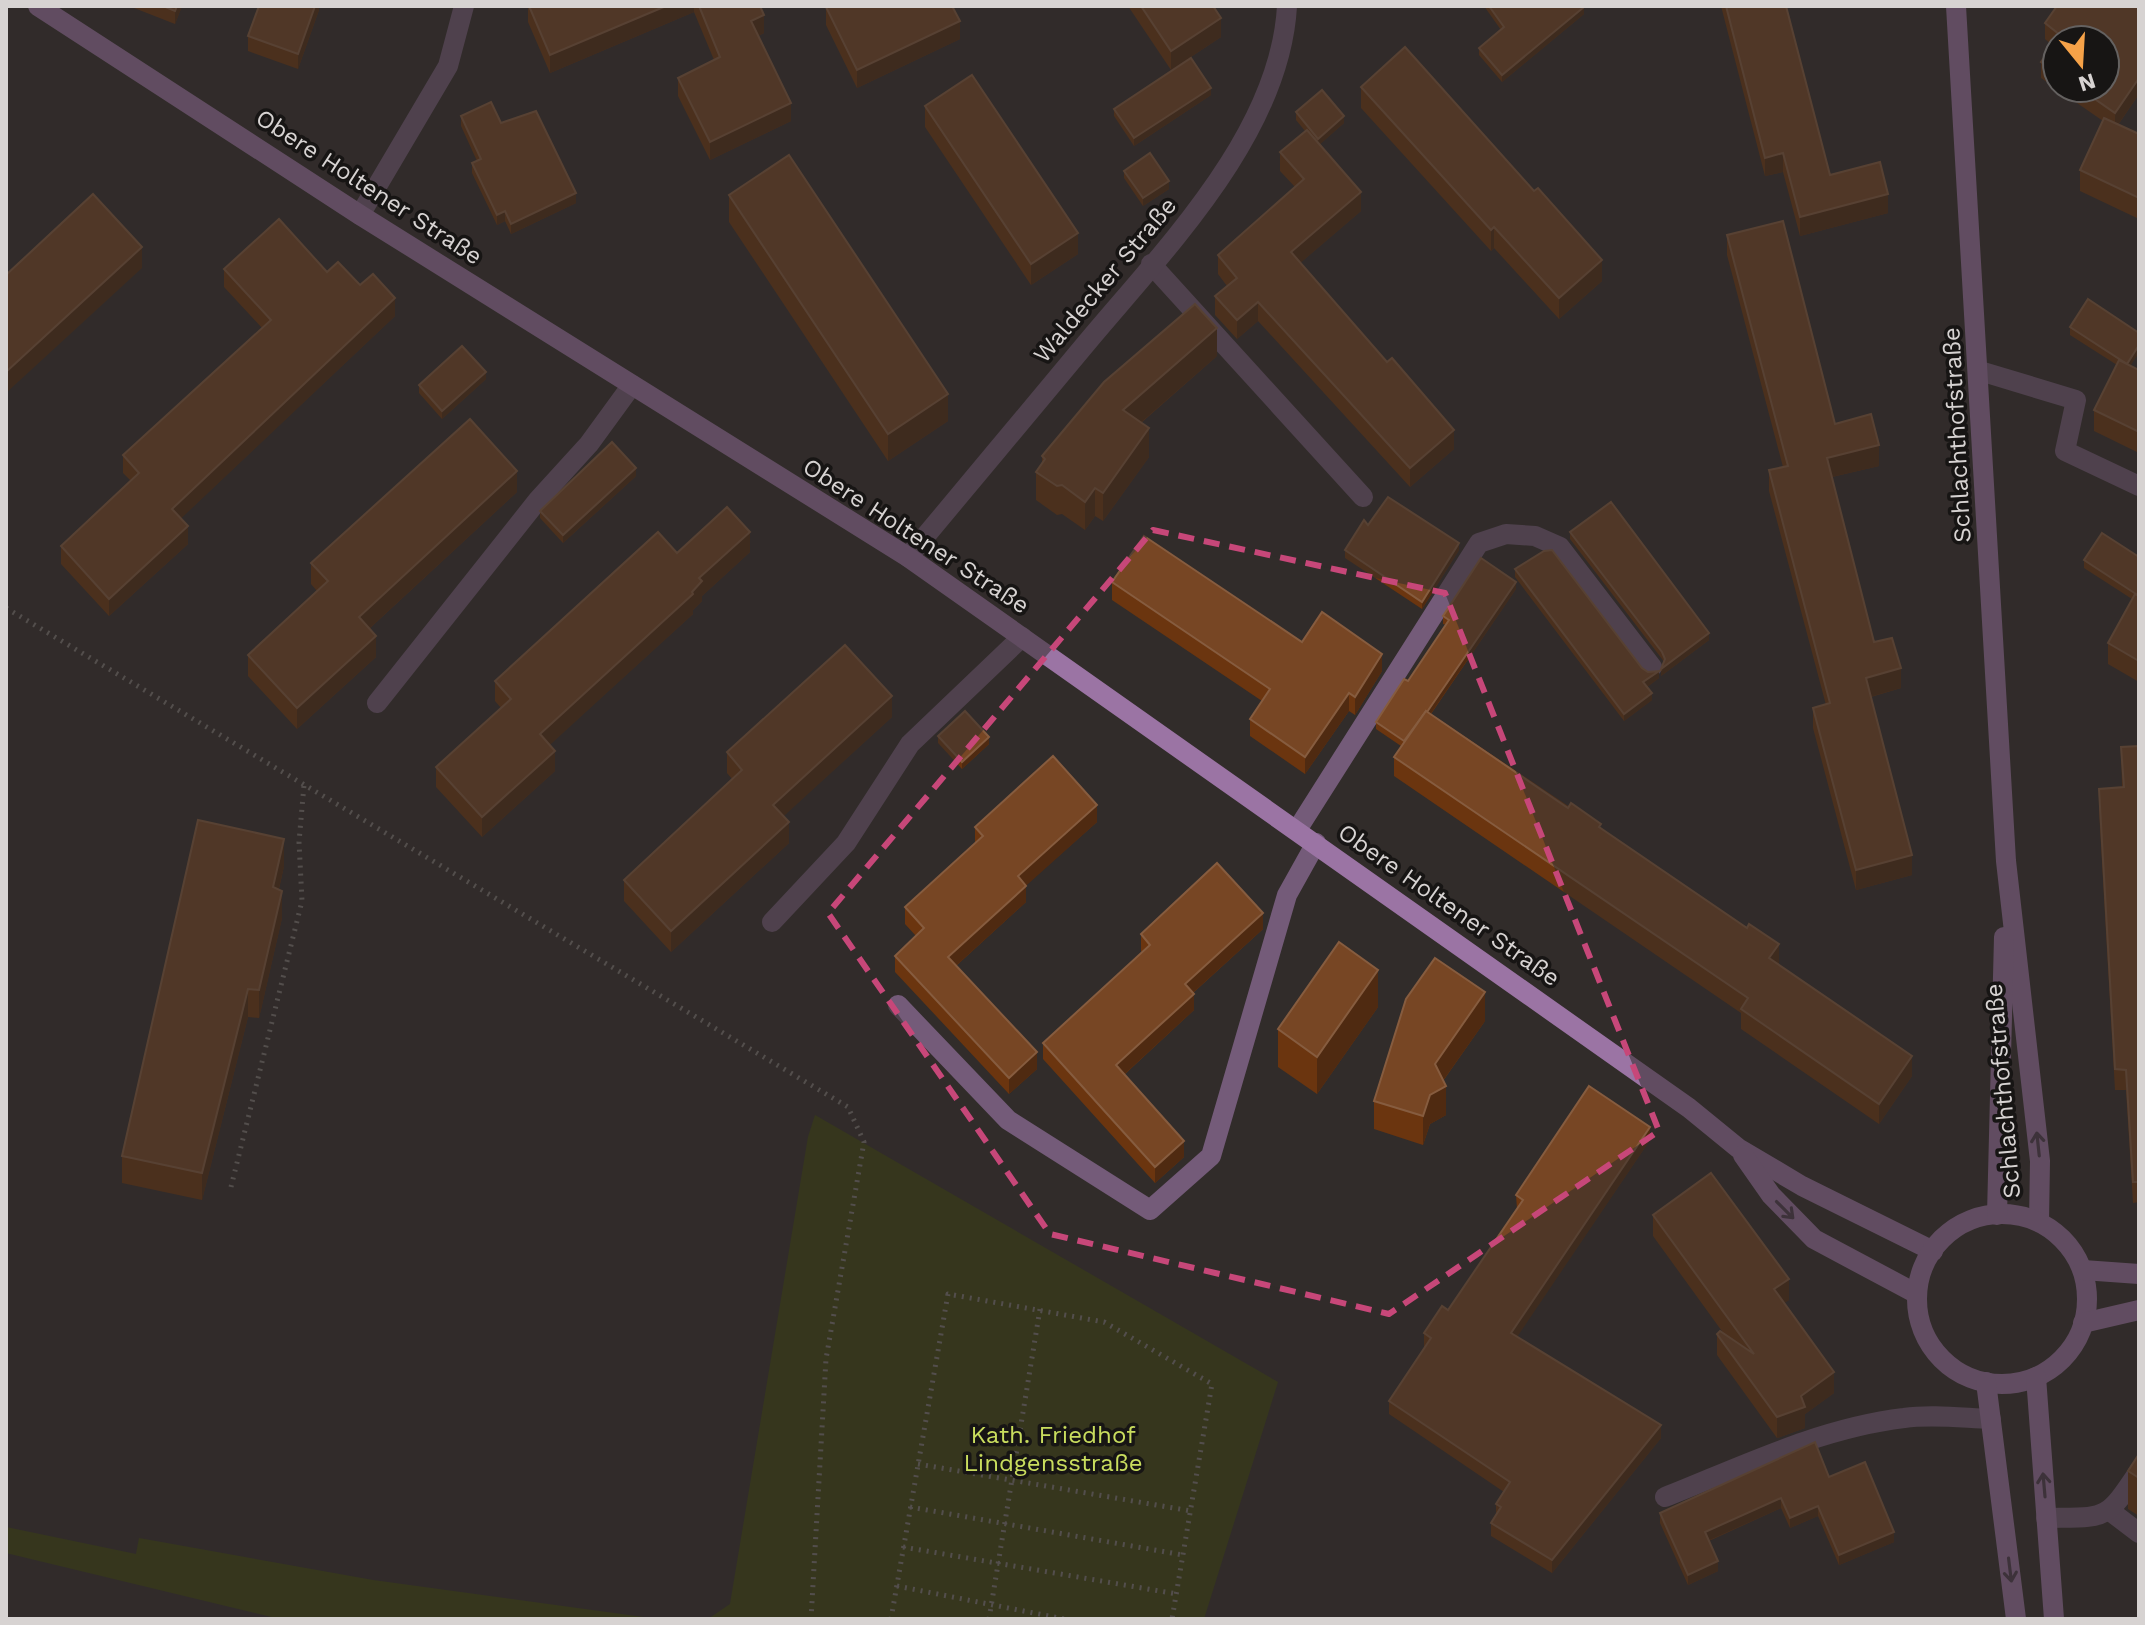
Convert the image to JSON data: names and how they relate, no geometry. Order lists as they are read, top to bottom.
{
  "streets": {
    "street": ["Obere Holtener Straße", "Waldecker Straße", "Schlachthofstraße"]
  },
  "crossings": [
    ["Obere Holtener Straße", "Waldecker Straße"],
    ["Obere Holtener Straße", "Schlachthofstraße"]
  ],
  "parks": ["Kath. Friedhof Lindgensstraße"],
  "north": "bottom"
}
